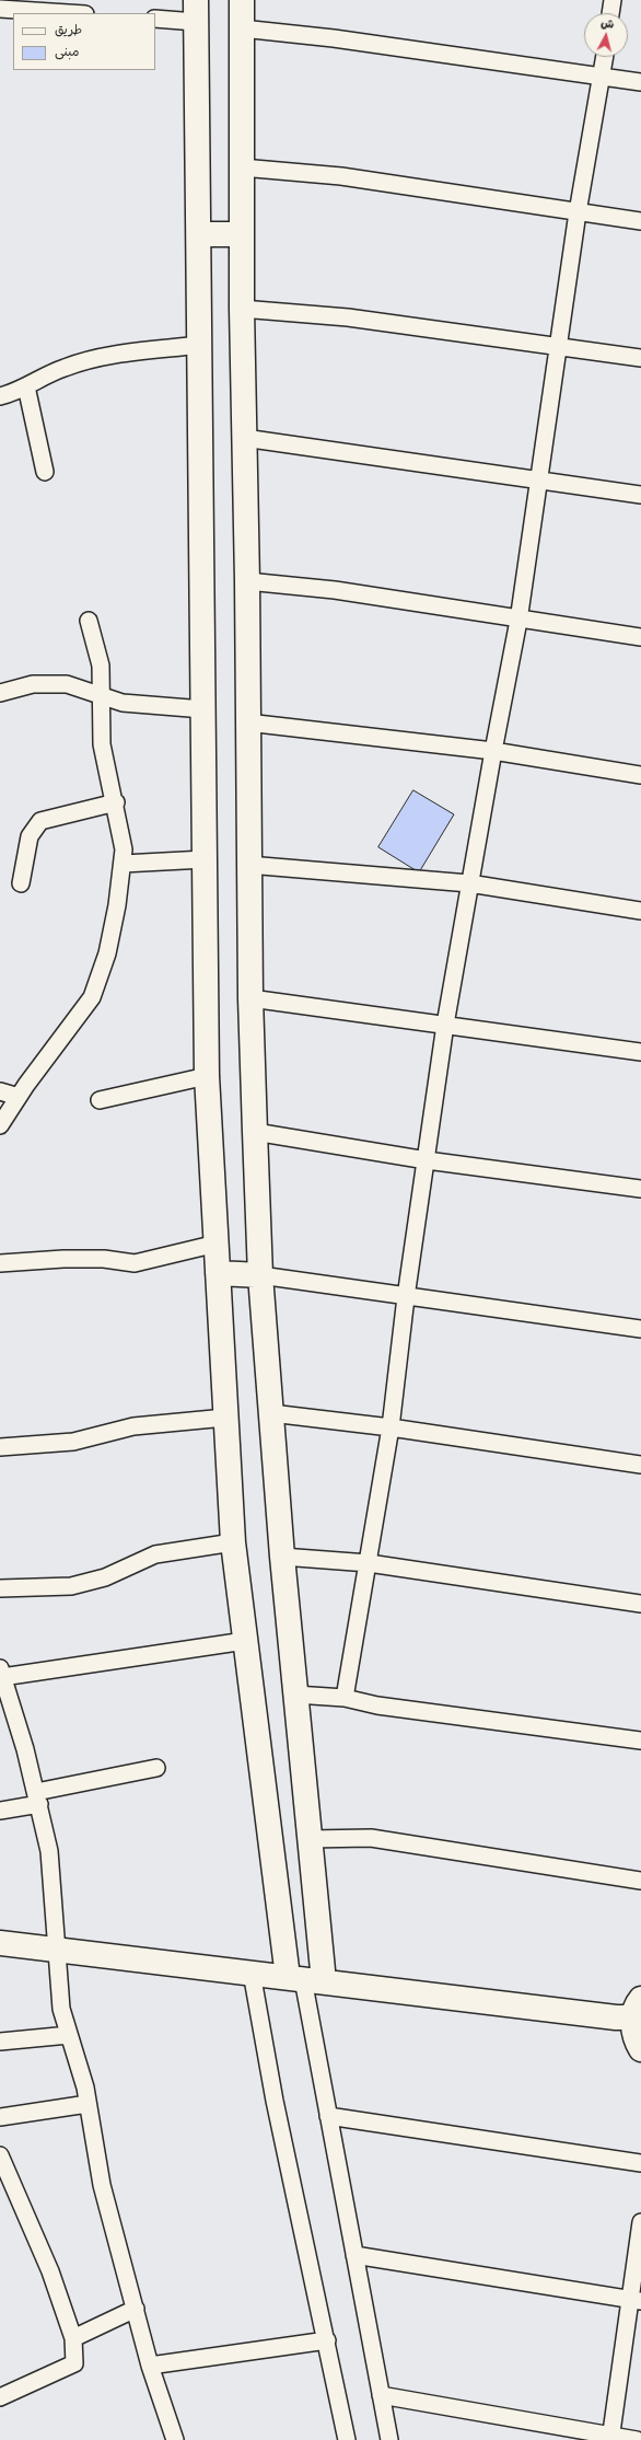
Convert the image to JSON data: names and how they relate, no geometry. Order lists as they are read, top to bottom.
{
  "legend": ["طريق", "مبنى"],
  "north": "top"
}
